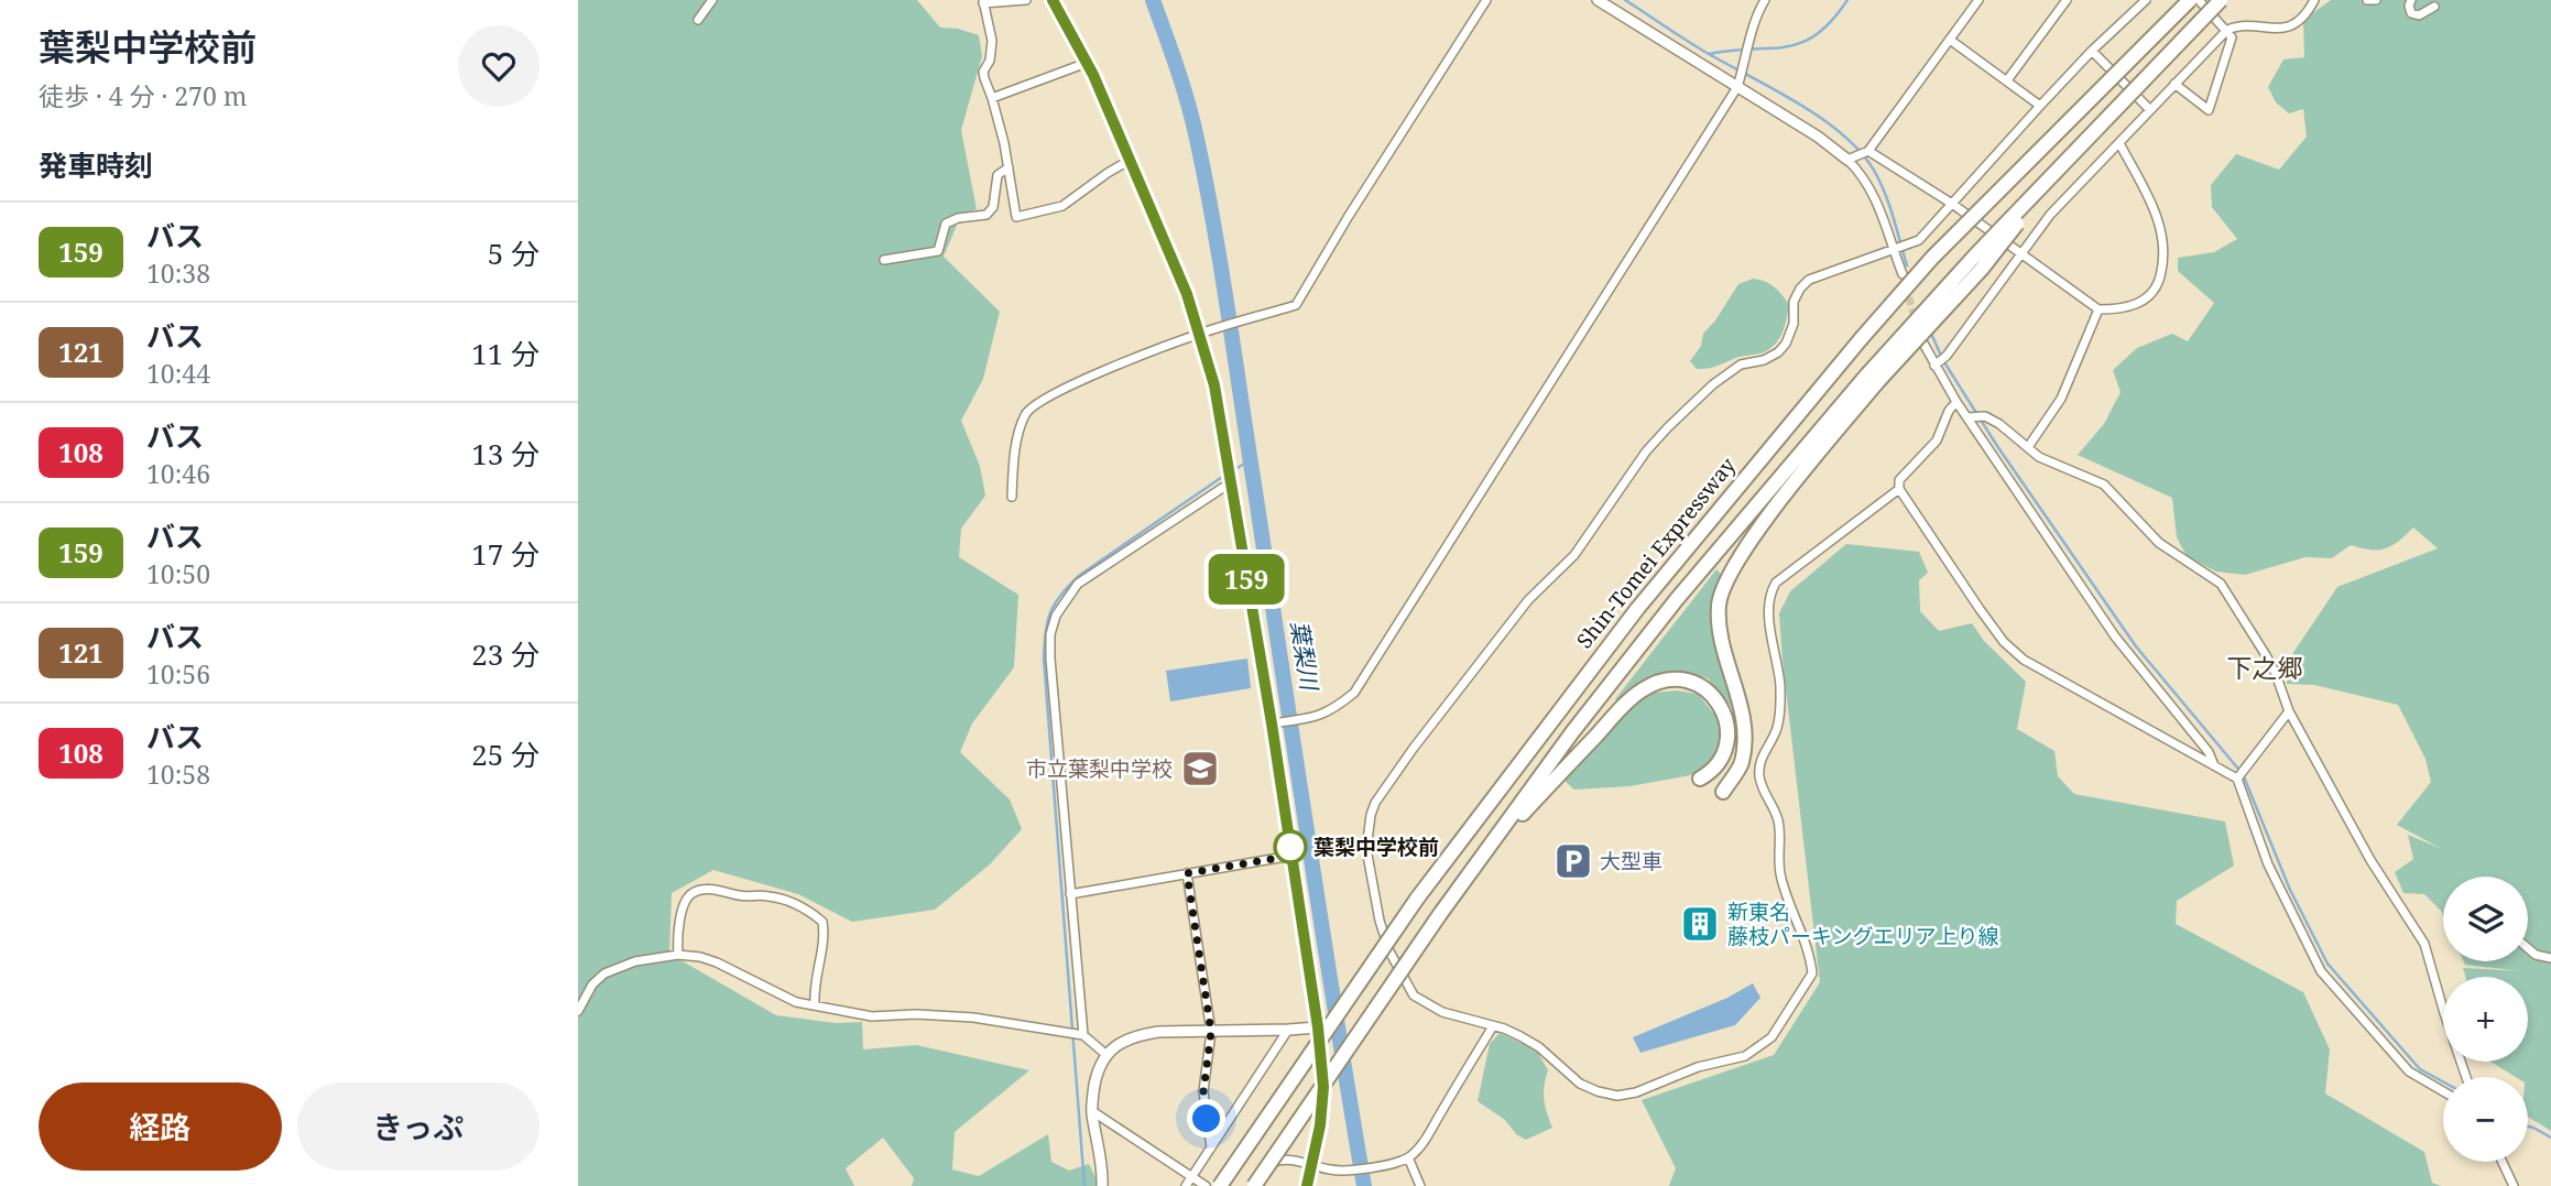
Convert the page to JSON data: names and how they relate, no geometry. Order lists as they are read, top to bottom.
{
  "streets": {
    "highway": ["Shin-Tomei Expressway"]
  },
  "districts": ["下之郷"],
  "water": ["葉梨川"],
  "places": {
    "school or university": ["市立葉梨中学校"],
    "other": ["葉梨中学校前"],
    "parking": ["大型車"],
    "building": ["新東名 藤枝パーキングエリア上り線"]
  },
  "lines": ["bus line 159"],
  "page": {
    "heading": [
      ["葉梨中学校前", "徒歩 · 4 分 · 270 m"],
      "発車時刻"
    ],
    "on_map": "159",
    "list": [
      {
        "mark": "159",
        "name": "バス",
        "note": "10:38",
        "value": "5 分"
      },
      {
        "mark": "121",
        "name": "バス",
        "note": "10:44",
        "value": "11 分"
      },
      {
        "mark": "108",
        "name": "バス",
        "note": "10:46",
        "value": "13 分"
      },
      {
        "mark": "159",
        "name": "バス",
        "note": "10:50",
        "value": "17 分"
      },
      {
        "mark": "121",
        "name": "バス",
        "note": "10:56",
        "value": "23 分"
      },
      {
        "mark": "108",
        "name": "バス",
        "note": "10:58",
        "value": "25 分"
      }
    ],
    "map_buttons": ["+", "−"],
    "buttons": ["経路", "きっぷ"]
  }
}
